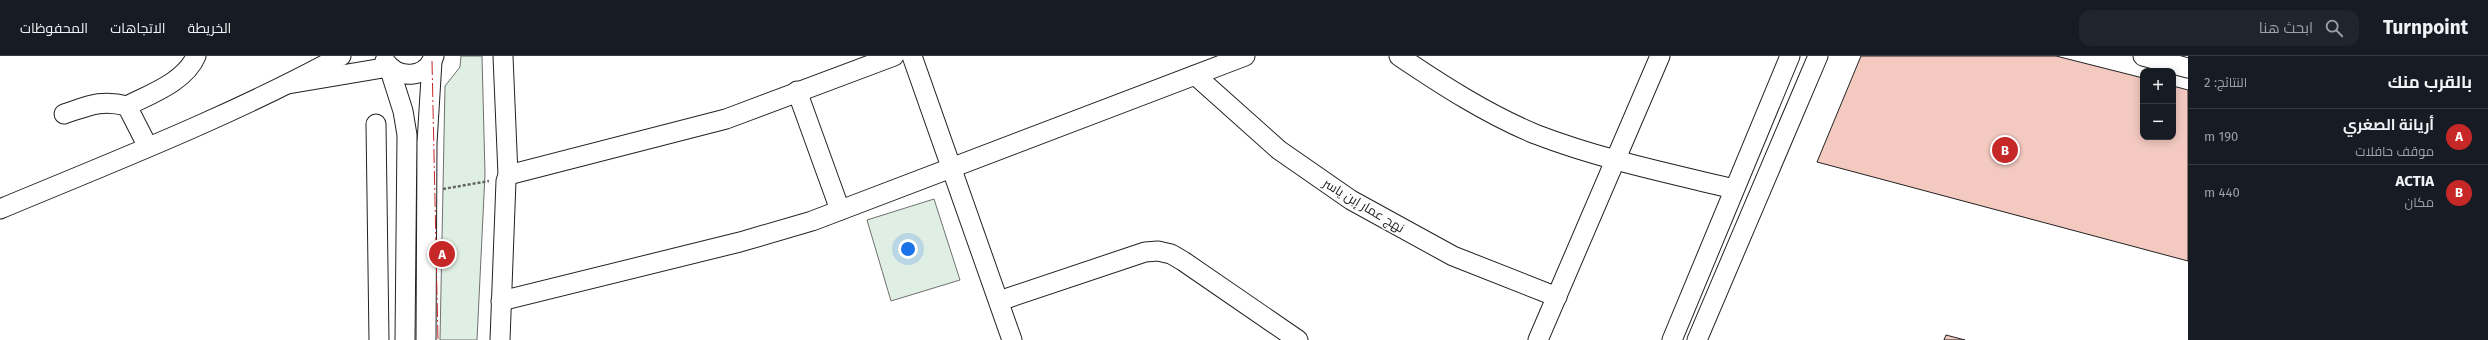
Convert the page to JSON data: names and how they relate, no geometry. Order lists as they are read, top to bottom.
{
  "streets": {
    "street": ["نهج عمار إبن ياسر"]
  },
  "page": {
    "header": "Turnpoint",
    "search": "ابحث هنا",
    "nav": ["الخريطة", "الاتجاهات", "المحفوظات"],
    "heading": ["بالقرب منك", "النتائج: 2"],
    "map_buttons": ["+", "−"],
    "list": [
      {
        "mark": "A",
        "name": "أريانة الصغري",
        "note": "موقف حافلات",
        "value": "190 m"
      },
      {
        "mark": "B",
        "name": "ACTIA",
        "note": "مكان",
        "value": "440 m"
      }
    ],
    "pins": ["B", "A"]
  }
}
